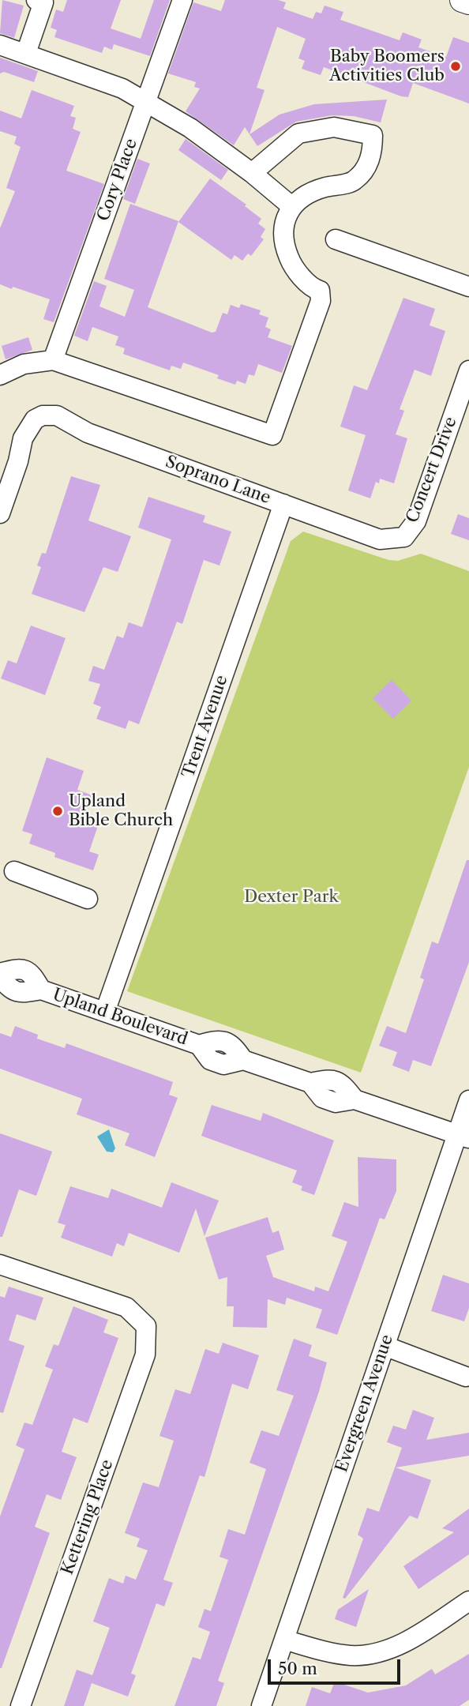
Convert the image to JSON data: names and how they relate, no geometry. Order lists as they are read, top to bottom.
{
  "streets": {
    "street": [
      "Cory Place",
      "Concert Drive",
      "Soprano Lane",
      "Trent Avenue",
      "Upland Boulevard",
      "Evergreen Avenue",
      "Kettering Place"
    ]
  },
  "crossings": [
    ["Concert Drive", "Soprano Lane"],
    ["Soprano Lane", "Trent Avenue"],
    ["Trent Avenue", "Upland Boulevard"],
    ["Upland Boulevard", "Evergreen Avenue"]
  ],
  "parks": ["Dexter Park"],
  "places": ["Baby Boomers Activities Club", "Upland Bible Church"],
  "scale_bar": "50 m"
}
